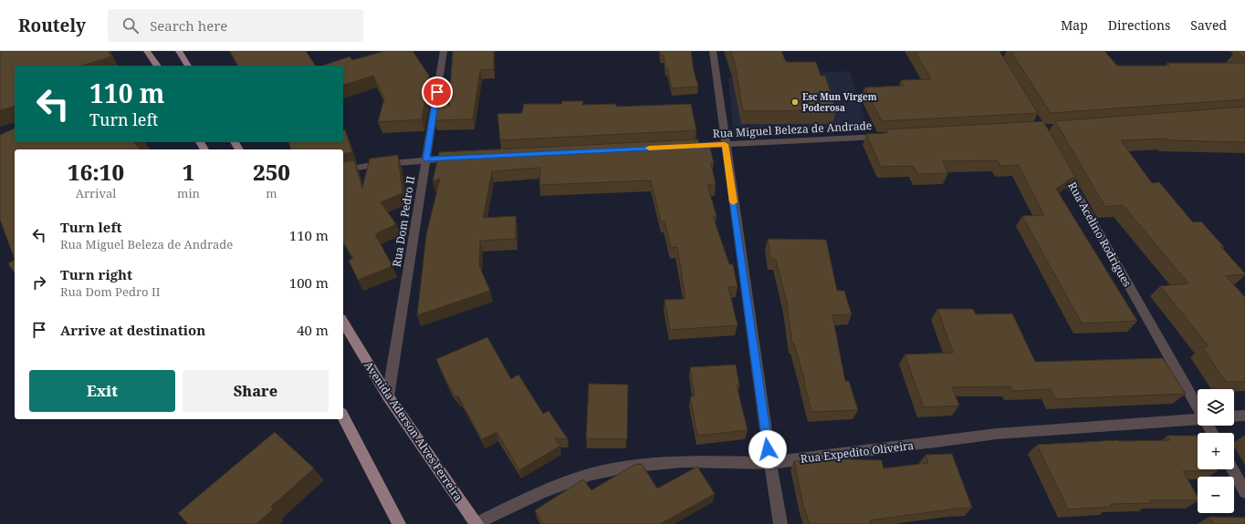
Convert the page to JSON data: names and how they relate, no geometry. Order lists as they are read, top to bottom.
{
  "streets": {
    "main road": ["Avenida Aderson Alves Ferreira"],
    "street": [
      "Rua Miguel Beleza de Andrade",
      "Rua Dom Pedro II",
      "Rua Acelino Rodrigues",
      "Rua Expedito Oliveira"
    ]
  },
  "crossings": [
    ["Rua Dom Pedro II", "Avenida Aderson Alves Ferreira"],
    ["Avenida Aderson Alves Ferreira", "Rua Expedito Oliveira"]
  ],
  "places": ["Esc Mun Virgem Poderosa"],
  "page": {
    "header": "Routely",
    "search": "Search here",
    "nav": ["Map", "Directions", "Saved"],
    "turn": ["110 m", "Turn left"],
    "eta": [
      "16:10",
      "Arrival",
      "1",
      "min",
      "250",
      "m"
    ],
    "list": [
      {
        "name": "Turn left",
        "note": "Rua Miguel Beleza de Andrade",
        "value": "110 m"
      },
      {
        "name": "Turn right",
        "note": "Rua Dom Pedro II",
        "value": "100 m"
      },
      {
        "name": "Arrive at destination",
        "value": "40 m"
      }
    ],
    "buttons": ["Exit", "Share"],
    "map_buttons": ["+", "−"]
  }
}
